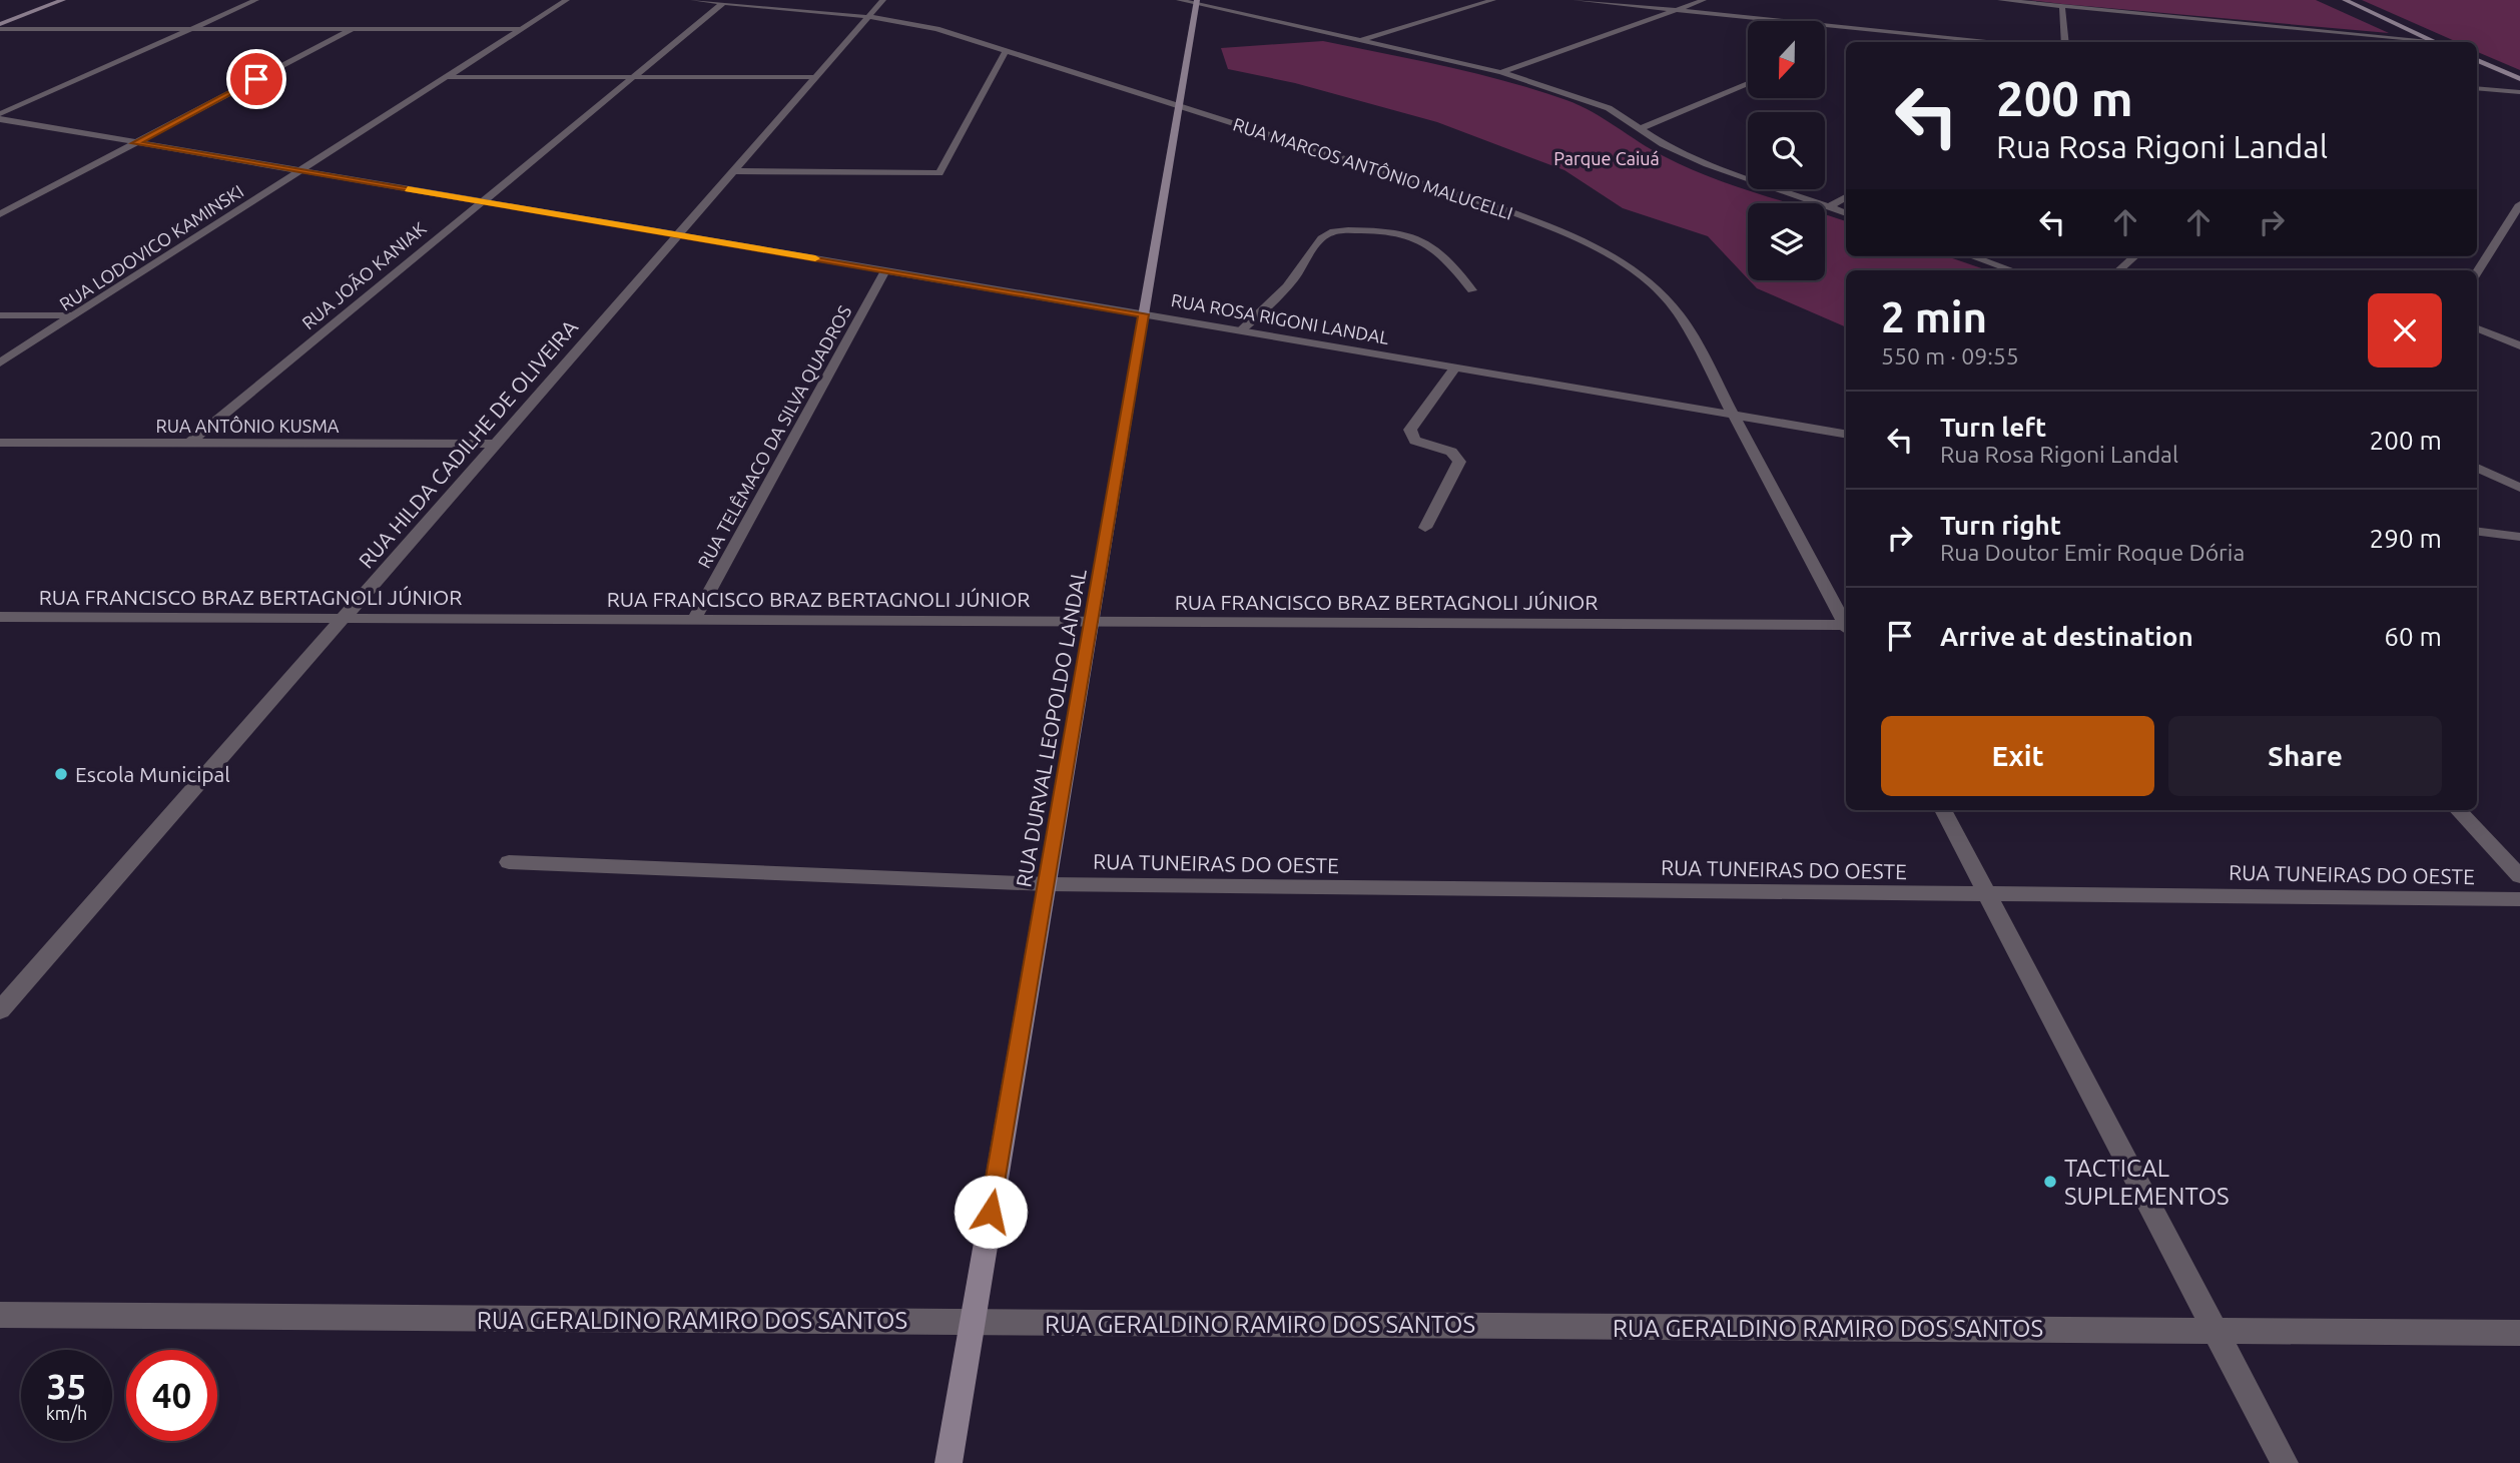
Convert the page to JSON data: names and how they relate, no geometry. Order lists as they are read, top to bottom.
{
  "streets": {
    "street": [
      "RUA MARCOS ANTÔNIO MALUCELLI",
      "RUA LODOVICO KAMINSKI",
      "RUA JOÃO KANIAK",
      "RUA ROSA RIGONI LANDAL",
      "RUA ANTÔNIO KUSMA",
      "RUA TELÊMACO DA SILVA QUADROS",
      "RUA HILDA CADILHE DE OLIVEIRA",
      "RUA FRANCISCO BRAZ BERTAGNOLI JÚNIOR",
      "RUA DURVAL LEOPOLDO LANDAL",
      "RUA TUNEIRAS DO OESTE",
      "RUA GERALDINO RAMIRO DOS SANTOS"
    ]
  },
  "crossings": [
    ["RUA MARCOS ANTÔNIO MALUCELLI", "RUA JOÃO KANIAK"],
    ["RUA MARCOS ANTÔNIO MALUCELLI", "RUA ROSA RIGONI LANDAL"],
    ["RUA MARCOS ANTÔNIO MALUCELLI", "RUA HILDA CADILHE DE OLIVEIRA"],
    ["RUA MARCOS ANTÔNIO MALUCELLI", "RUA DURVAL LEOPOLDO LANDAL"],
    ["RUA LODOVICO KAMINSKI", "RUA ROSA RIGONI LANDAL"],
    ["RUA JOÃO KANIAK", "RUA ROSA RIGONI LANDAL"],
    ["RUA JOÃO KANIAK", "RUA ANTÔNIO KUSMA"],
    ["RUA ROSA RIGONI LANDAL", "RUA TELÊMACO DA SILVA QUADROS"],
    ["RUA ROSA RIGONI LANDAL", "RUA HILDA CADILHE DE OLIVEIRA"],
    ["RUA ROSA RIGONI LANDAL", "RUA DURVAL LEOPOLDO LANDAL"],
    ["RUA ANTÔNIO KUSMA", "RUA HILDA CADILHE DE OLIVEIRA"],
    ["RUA TELÊMACO DA SILVA QUADROS", "RUA FRANCISCO BRAZ BERTAGNOLI JÚNIOR"],
    ["RUA HILDA CADILHE DE OLIVEIRA", "RUA FRANCISCO BRAZ BERTAGNOLI JÚNIOR"],
    ["RUA FRANCISCO BRAZ BERTAGNOLI JÚNIOR", "RUA DURVAL LEOPOLDO LANDAL"],
    ["RUA DURVAL LEOPOLDO LANDAL", "RUA TUNEIRAS DO OESTE"],
    ["RUA DURVAL LEOPOLDO LANDAL", "RUA GERALDINO RAMIRO DOS SANTOS"]
  ],
  "parks": ["Parque Caiuá"],
  "places": ["Escola Municipal", "TACTICAL SUPLEMENTOS"],
  "north": "bottom",
  "page": {
    "turn": ["200 m", "Rua Rosa Rigoni Landal"],
    "heading": ["2 min", "550 m · 09:55"],
    "list": [
      {
        "name": "Turn left",
        "note": "Rua Rosa Rigoni Landal",
        "value": "200 m"
      },
      {
        "name": "Turn right",
        "note": "Rua Doutor Emir Roque Dória",
        "value": "290 m"
      },
      {
        "name": "Arrive at destination",
        "value": "60 m"
      }
    ],
    "buttons": ["Exit", "Share"],
    "speed": "35 km/h",
    "limit": "40"
  }
}
